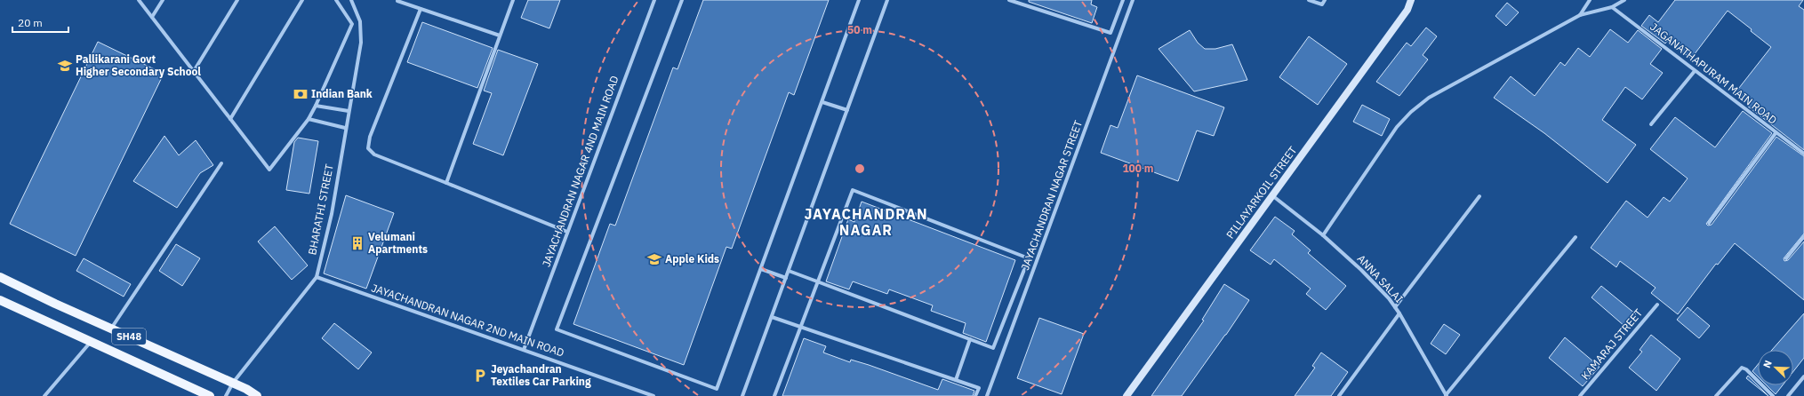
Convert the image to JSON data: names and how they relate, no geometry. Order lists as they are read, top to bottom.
{
  "streets": {
    "main road": ["SH48"],
    "street": [
      "JAGANATHAPURAM MAIN ROAD",
      "JAYACHANDRAN NAGAR 4ND MAIN ROAD",
      "PILLAYARKOIL STREET",
      "JAYACHANDRAN NAGAR STREET",
      "BHARATHI STREET",
      "ANNA SALAI",
      "JAYACHANDRAN NAGAR 2ND MAIN ROAD",
      "KAMARAJ STREET"
    ]
  },
  "crossings": [
    ["JAYACHANDRAN NAGAR 4ND MAIN ROAD", "JAYACHANDRAN NAGAR 2ND MAIN ROAD"],
    ["PILLAYARKOIL STREET", "ANNA SALAI"],
    ["BHARATHI STREET", "JAYACHANDRAN NAGAR 2ND MAIN ROAD"],
    ["BHARATHI STREET", "SH48"]
  ],
  "districts": ["JAYACHANDRAN NAGAR"],
  "places": {
    "school or university": ["Pallikarani Govt Higher Secondary School", "Apple Kids"],
    "bank": ["Indian Bank"],
    "building": ["Velumani Apartments"],
    "parking": ["Jeyachandran Textiles Car Parking"]
  },
  "scale_bar": "20 m",
  "north": "top left",
  "rings": ["50 m", "100 m"]
}
